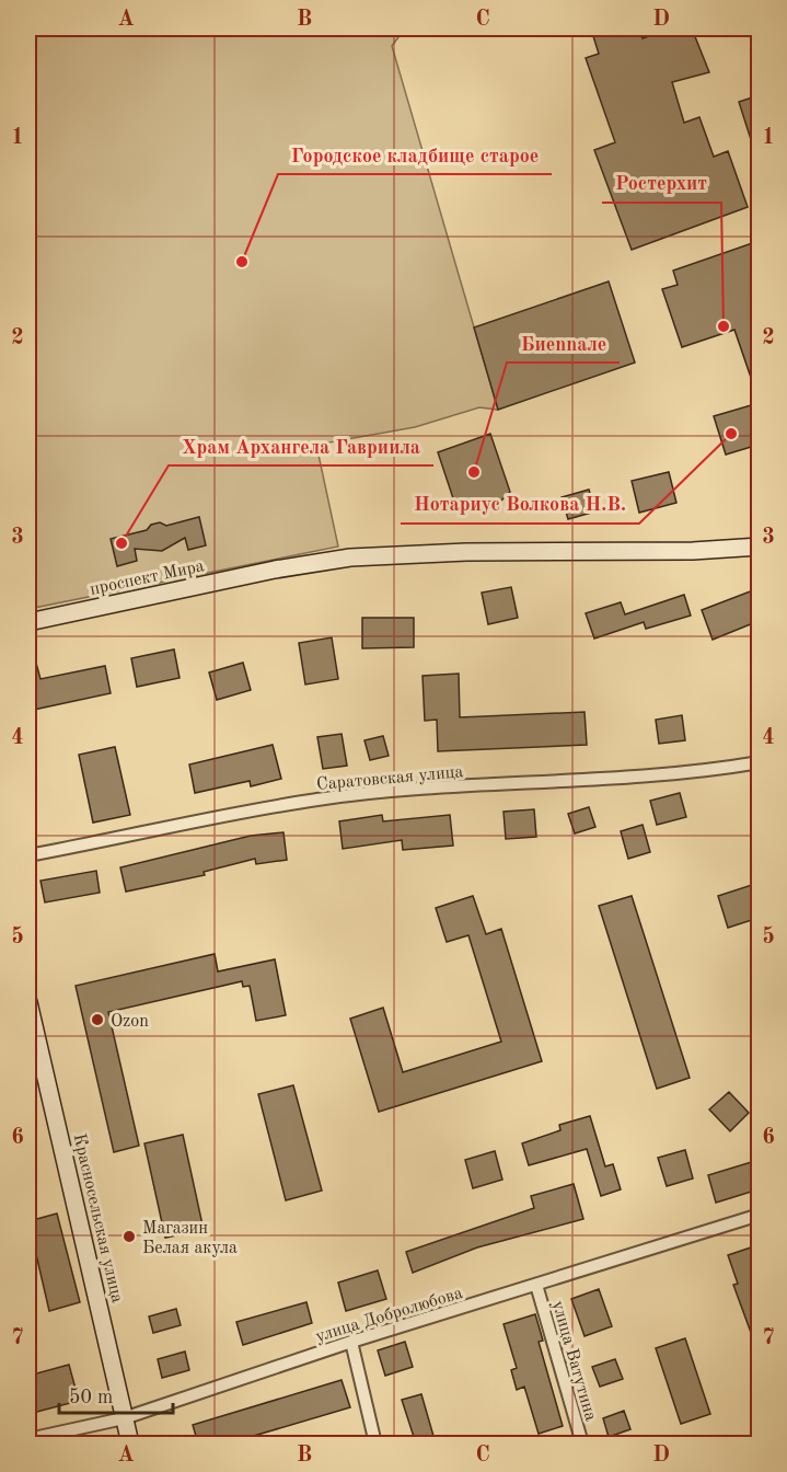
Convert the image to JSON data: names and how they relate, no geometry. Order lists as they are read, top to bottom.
{
  "streets": {
    "main road": ["проспект Мира", "Красносельская улица"],
    "street": ["Саратовская улица", "улица Добролюбова", "улица Ватутина"]
  },
  "crossings": [
    ["Красносельская улица", "улица Добролюбова"],
    ["улица Добролюбова", "улица Ватутина"]
  ],
  "places": [
    "Городское кладбище старое",
    "Ростерхит",
    "Нотариус Волкова Н.В.",
    "Биеnnале",
    "Храм Архангела Гавриила",
    "Ozon",
    "Магазин Белая акула"
  ],
  "scale_bar": "50 m",
  "grid": {
    "columns": [
      "A",
      "B",
      "C",
      "D"
    ],
    "rows": [
      "1",
      "2",
      "3",
      "4",
      "5",
      "6",
      "7"
    ]
  }
}
